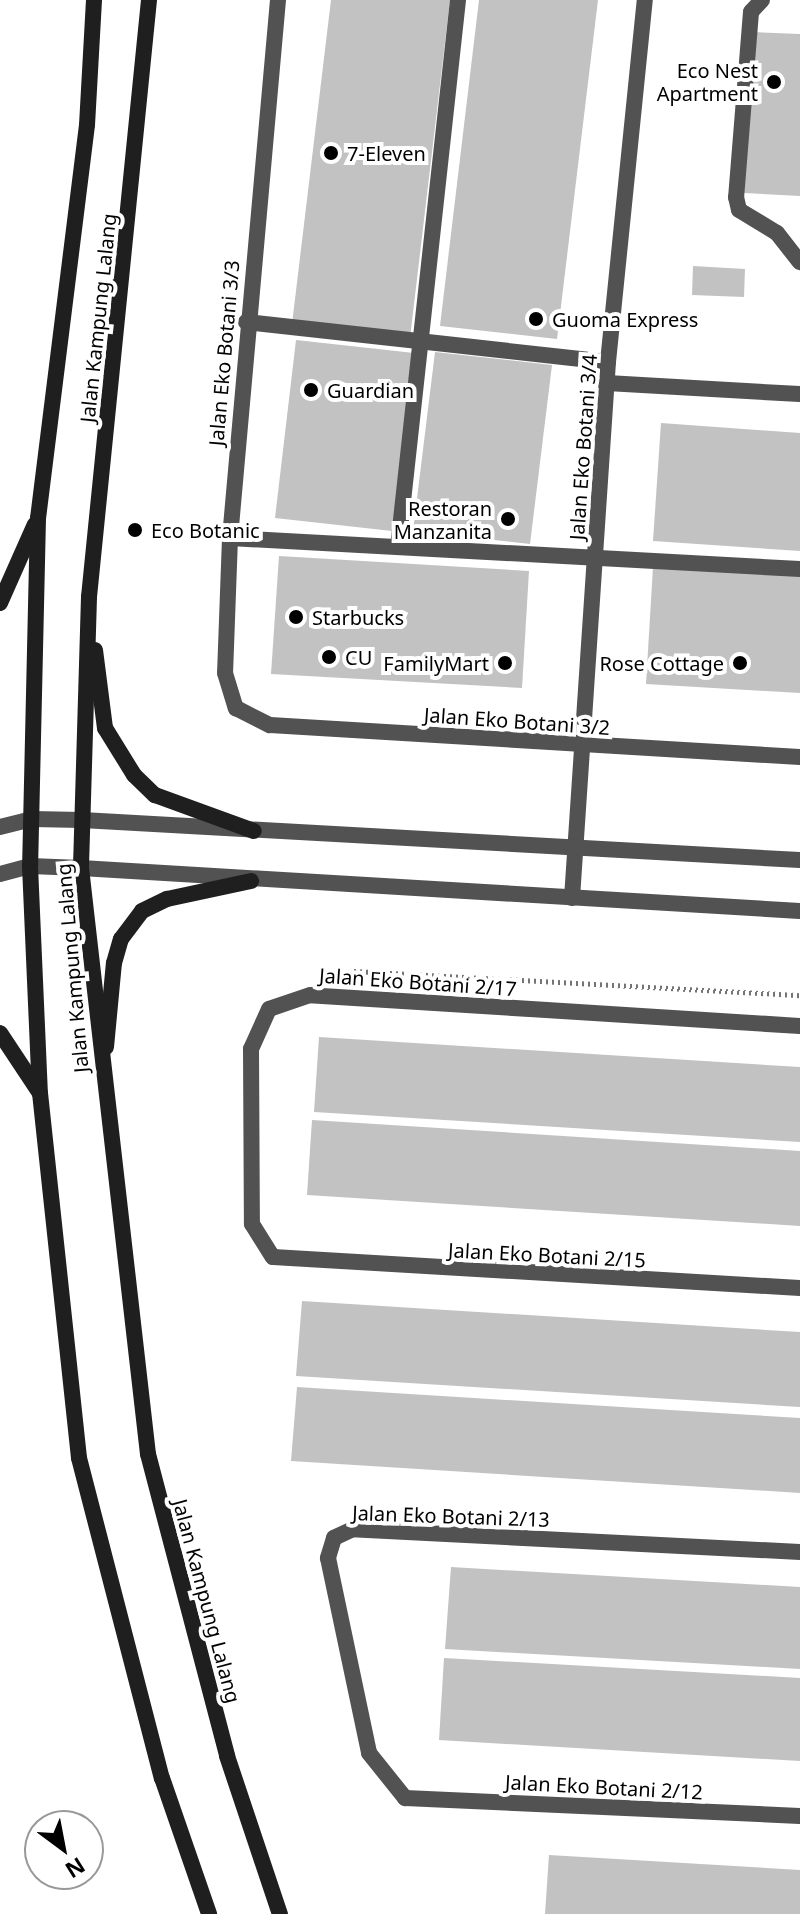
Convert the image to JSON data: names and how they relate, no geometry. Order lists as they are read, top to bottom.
{
  "streets": {
    "main road": ["Jalan Kampung Lalang"],
    "street": [
      "Jalan Eko Botani 3/3",
      "Jalan Eko Botani 3/4",
      "Jalan Eko Botani 3/2",
      "Jalan Eko Botani 2/17",
      "Jalan Eko Botani 2/15",
      "Jalan Eko Botani 2/13",
      "Jalan Eko Botani 2/12"
    ]
  },
  "crossings": [
    ["Jalan Eko Botani 3/3", "Jalan Eko Botani 3/2"],
    ["Jalan Eko Botani 3/4", "Jalan Eko Botani 3/2"],
    ["Jalan Eko Botani 2/17", "Jalan Eko Botani 2/15"],
    ["Jalan Eko Botani 2/13", "Jalan Eko Botani 2/12"]
  ],
  "places": [
    "Eco Nest Apartment",
    "7-Eleven",
    "Guoma Express",
    "Guardian",
    "Restoran Manzanita",
    "Eco Botanic",
    "Starbucks",
    "CU",
    "FamilyMart",
    "Rose Cottage"
  ],
  "north": "bottom right"
}
